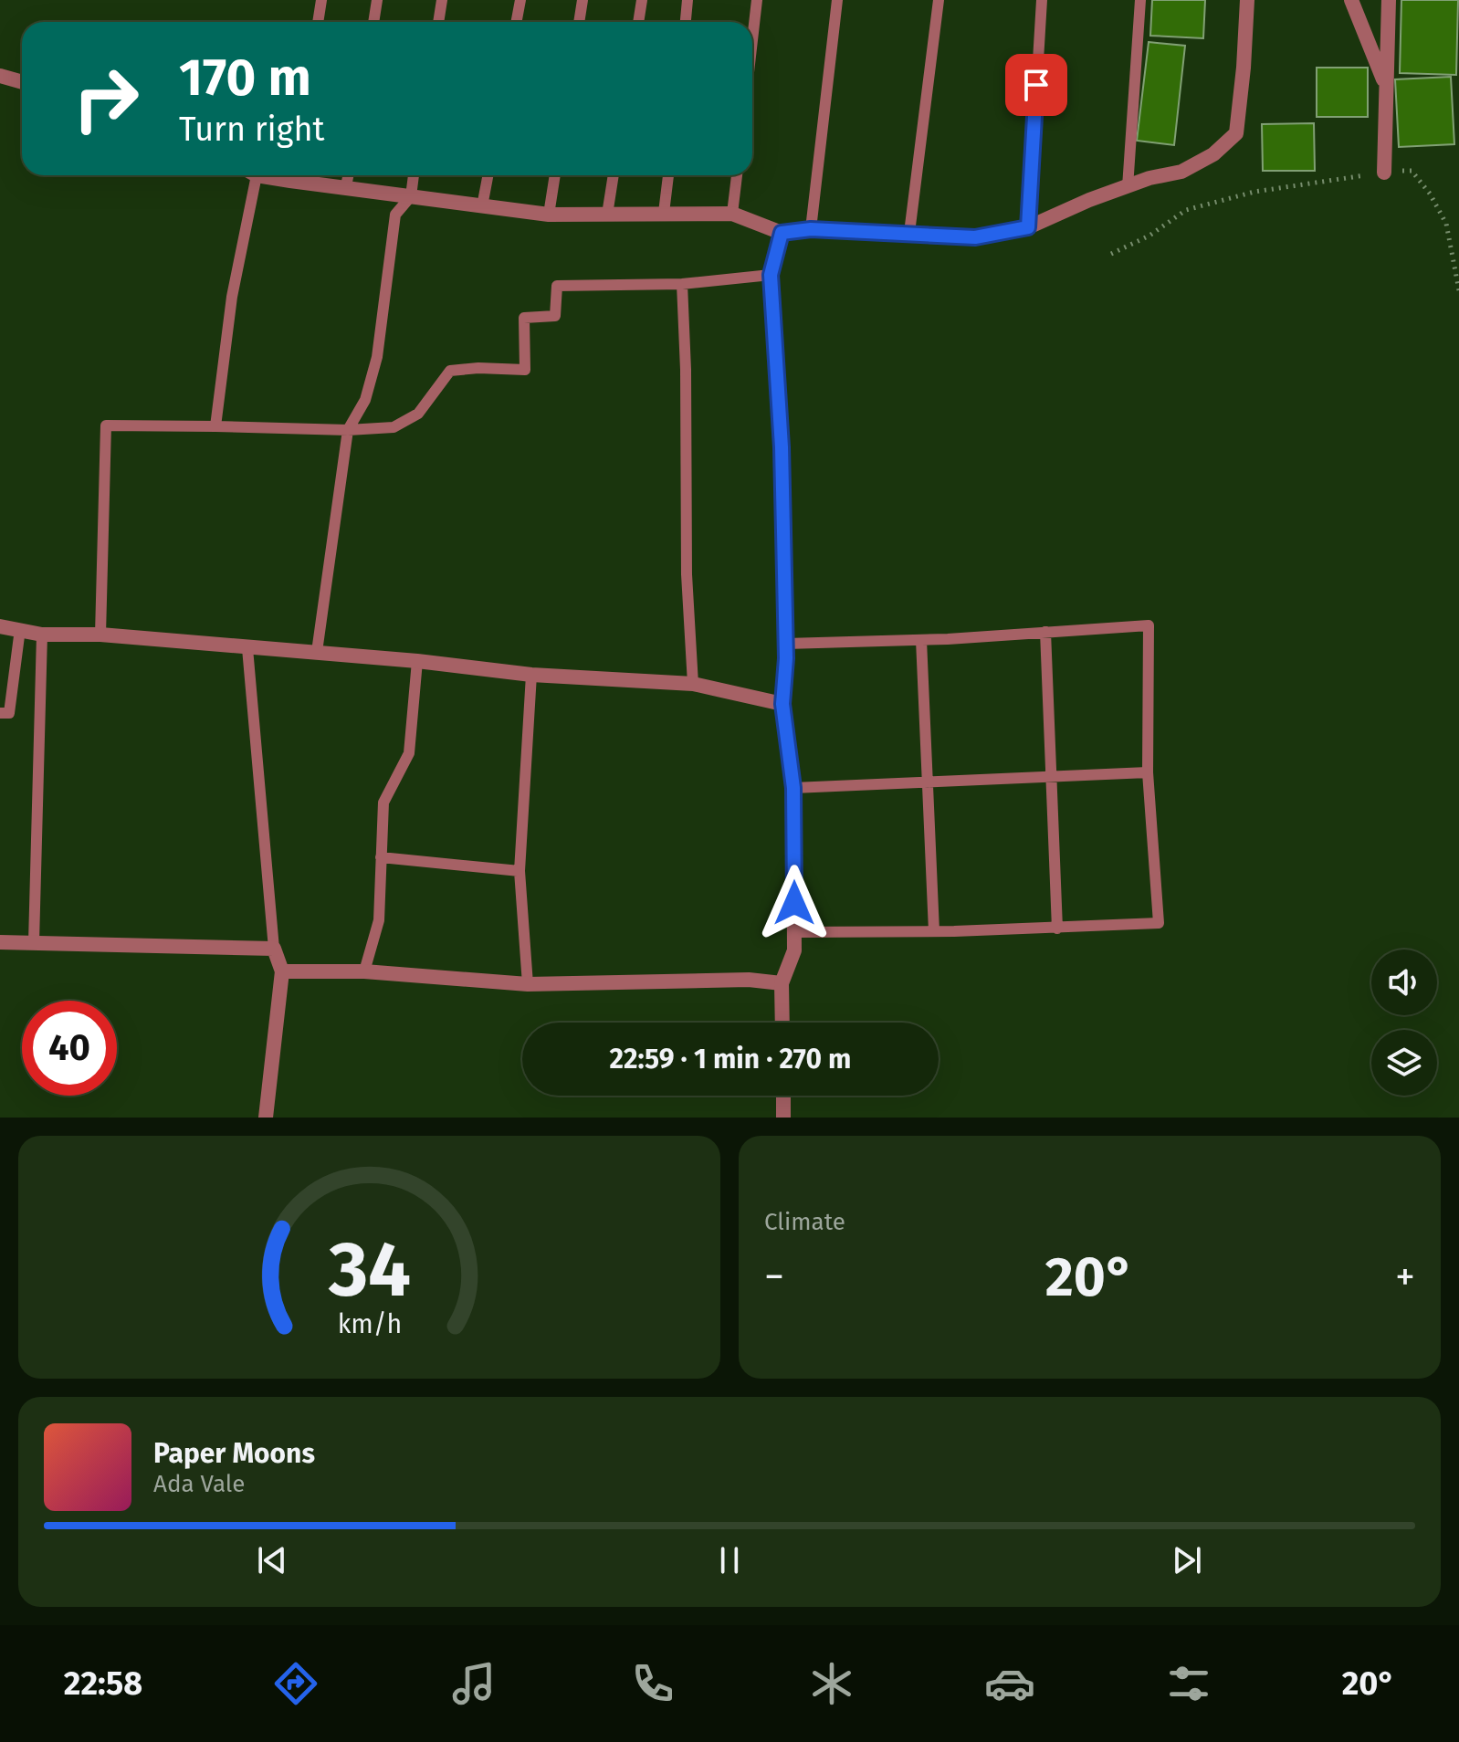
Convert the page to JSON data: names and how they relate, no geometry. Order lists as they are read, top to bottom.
{
  "page": {
    "turn": ["170 m", "Turn right"],
    "limit": "40",
    "trip": "22:59 · 1 min · 270 m",
    "tile": "Climate",
    "heat": ["−", "20°", "+"],
    "song": ["Paper Moons", "Ada Vale"],
    "tabs": ["22:58", "20°"],
    "gauge": ["34", "km/h"]
  }
}
